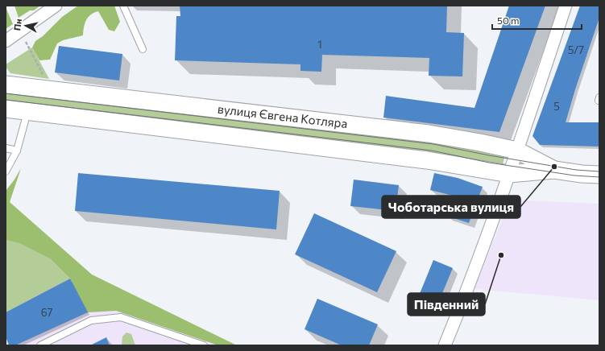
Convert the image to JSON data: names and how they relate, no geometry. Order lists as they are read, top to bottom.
{
  "streets": {
    "main road": ["вулиця Євгена Котляра"]
  },
  "places": ["Чоботарська вулиця", "Південний"],
  "house_numbers": [
    "1",
    "5/7",
    "5",
    "67"
  ],
  "scale_bar": "50 m",
  "north": "left"
}
